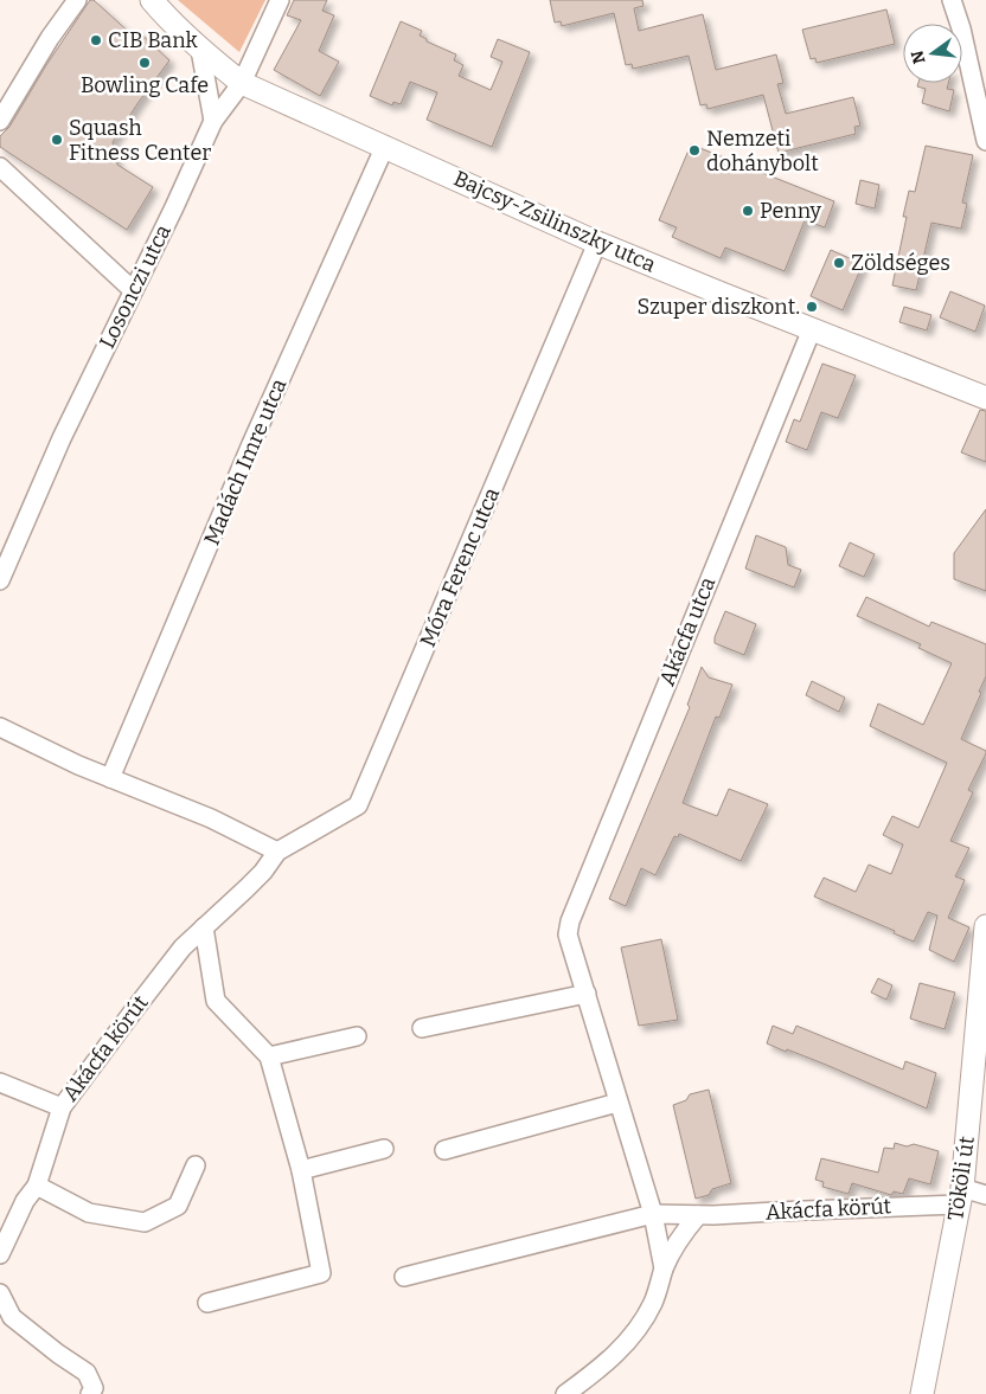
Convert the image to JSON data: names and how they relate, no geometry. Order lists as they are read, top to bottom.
{
  "streets": {
    "street": [
      "Bajcsy-Zsilinszky utca",
      "Losonczi utca",
      "Madách Imre utca",
      "Móra Ferenc utca",
      "Akácfa utca",
      "Akácfa körút",
      "Tököli út"
    ]
  },
  "crossings": [
    ["Bajcsy-Zsilinszky utca", "Losonczi utca"],
    ["Bajcsy-Zsilinszky utca", "Madách Imre utca"],
    ["Bajcsy-Zsilinszky utca", "Móra Ferenc utca"],
    ["Bajcsy-Zsilinszky utca", "Akácfa utca"],
    ["Móra Ferenc utca", "Akácfa körút"],
    ["Akácfa körút", "Tököli út"]
  ],
  "places": [
    "CIB Bank",
    "Bowling Cafe",
    "Squash Fitness Center",
    "Nemzeti dohánybolt",
    "Penny",
    "Zöldséges",
    "Szuper diszkont."
  ],
  "north": "left"
}
